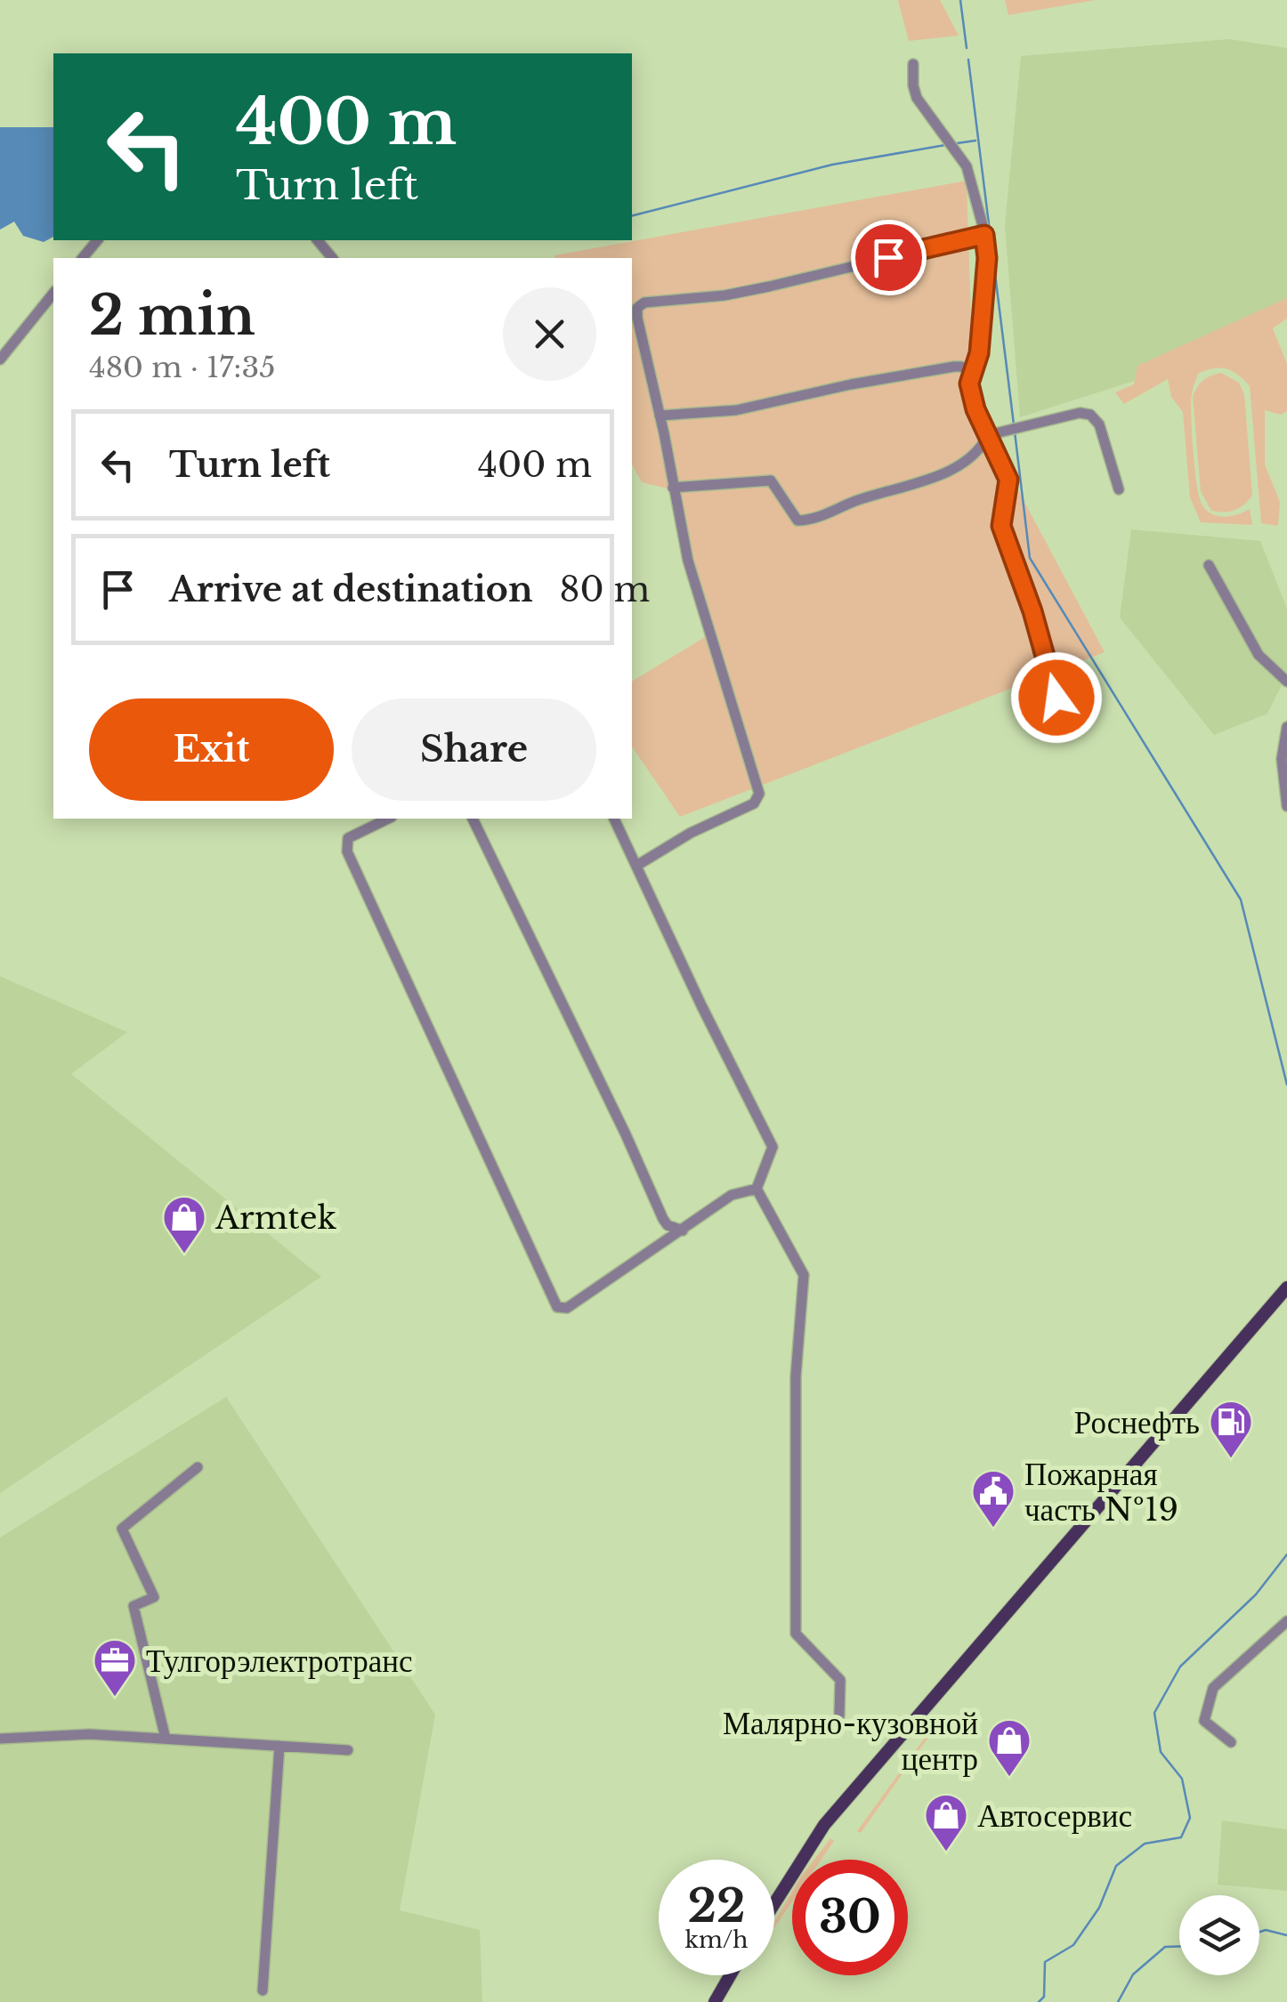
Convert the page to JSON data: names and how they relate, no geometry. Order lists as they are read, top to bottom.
{
  "places": {
    "shop": ["Armtek", "Малярно-кузовной центр", "Автосервис"],
    "fuel station": ["Роснефть"],
    "public building": ["Пожарная часть №19"],
    "office": ["Тулгорэлектротранс"]
  },
  "page": {
    "turn": ["400 m", "Turn left"],
    "heading": ["2 min", "480 m · 17:35"],
    "list": [
      {
        "name": "Turn left",
        "value": "400 m"
      },
      {
        "name": "Arrive at destination",
        "value": "80 m"
      }
    ],
    "buttons": ["Exit", "Share"],
    "speed": "22 km/h",
    "limit": "30"
  }
}
